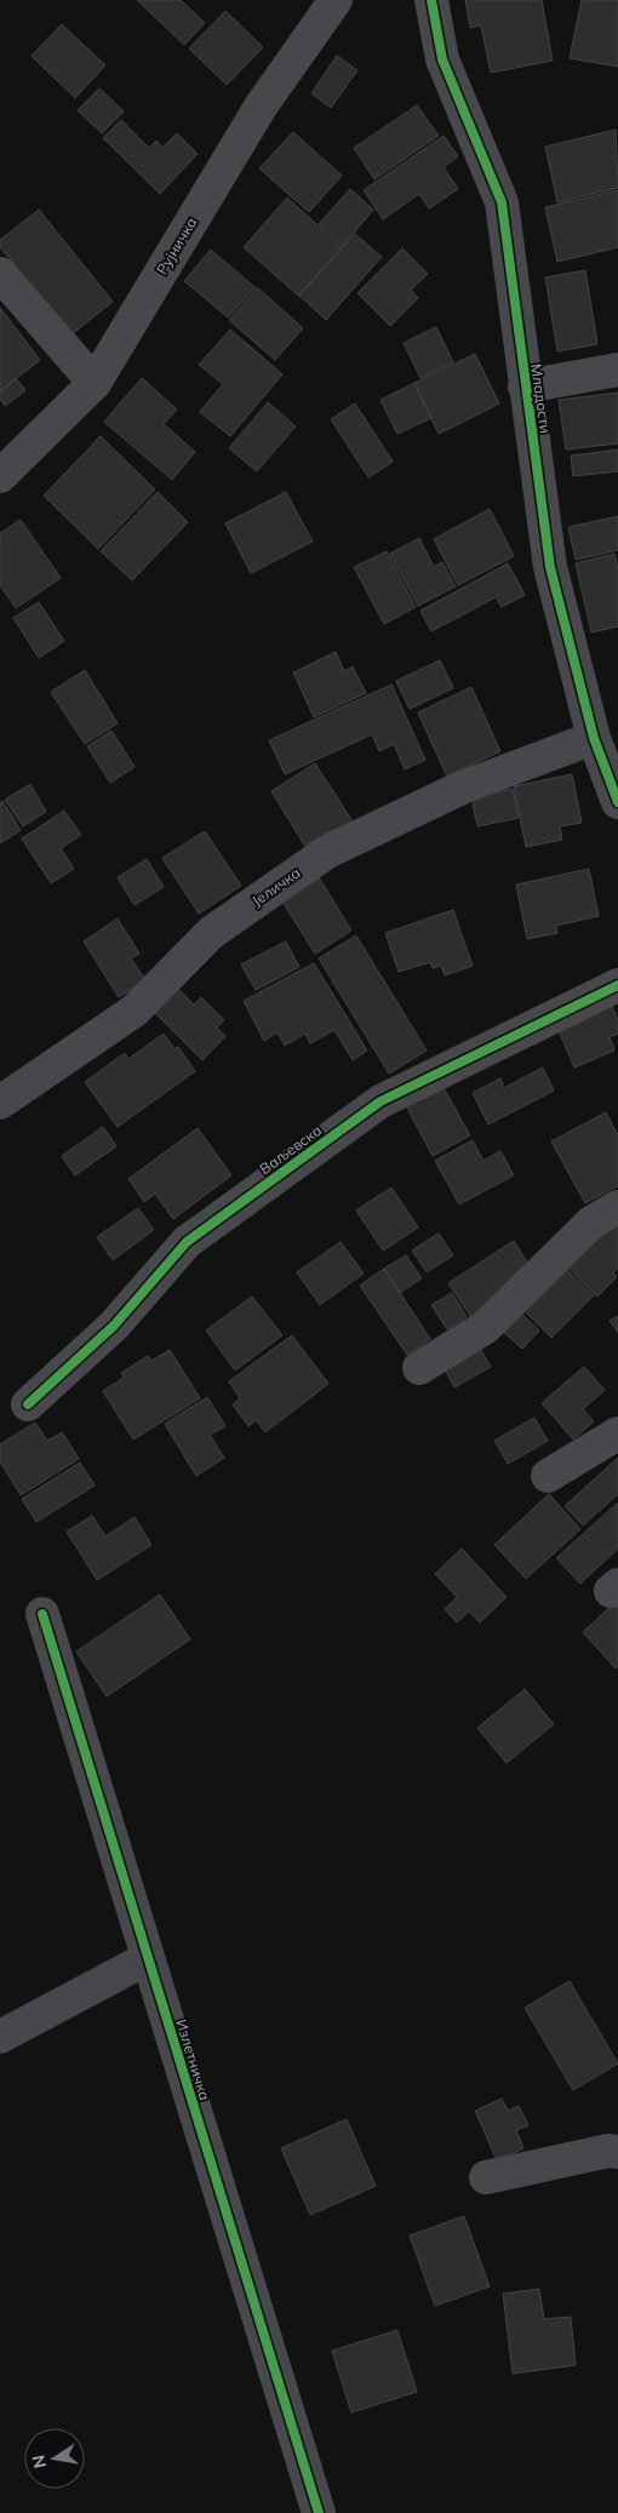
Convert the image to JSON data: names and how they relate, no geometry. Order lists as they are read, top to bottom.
{
  "streets": {
    "street": [
      "Рујничка",
      "Младости",
      "Јеличка",
      "Ваљевска",
      "Излетничка"
    ]
  },
  "crossings": [
    ["Младости", "Јеличка"]
  ],
  "north": "left"
}
